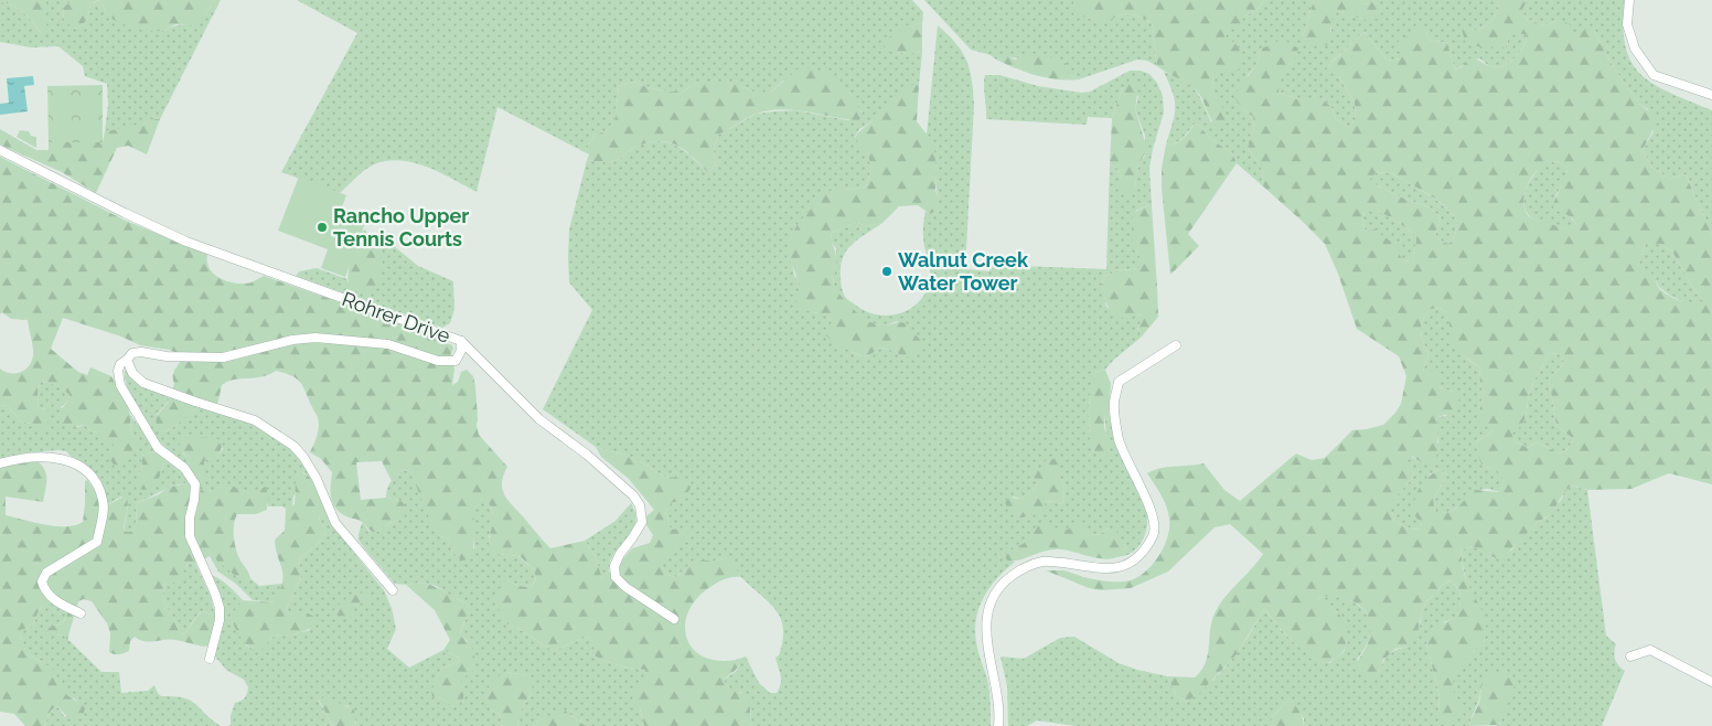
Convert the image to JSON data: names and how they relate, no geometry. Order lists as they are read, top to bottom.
{
  "streets": {
    "street": ["Rohrer Drive"]
  },
  "places": ["Rancho Upper Tennis Courts", "Walnut Creek Water Tower"]
}
